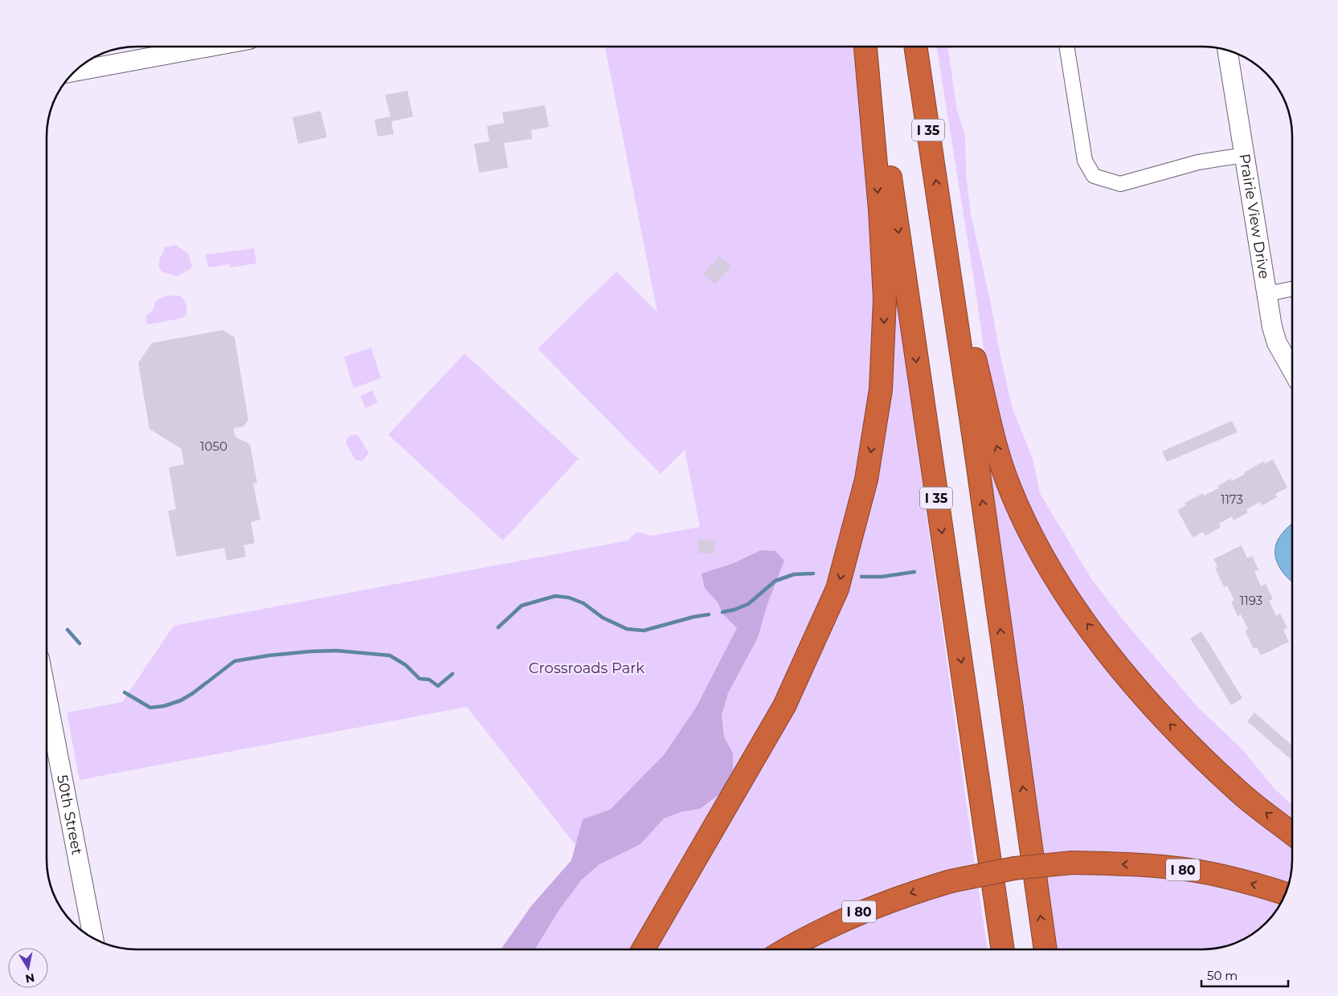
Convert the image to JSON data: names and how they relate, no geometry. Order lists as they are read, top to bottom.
{
  "streets": {
    "highway": ["I 35", "I 80"],
    "main road": ["Prairie View Drive", "50th Street"]
  },
  "parks": ["Crossroads Park"],
  "house_numbers": ["1050", "1173", "1193"],
  "scale_bar": "50 m",
  "north": "bottom"
}
